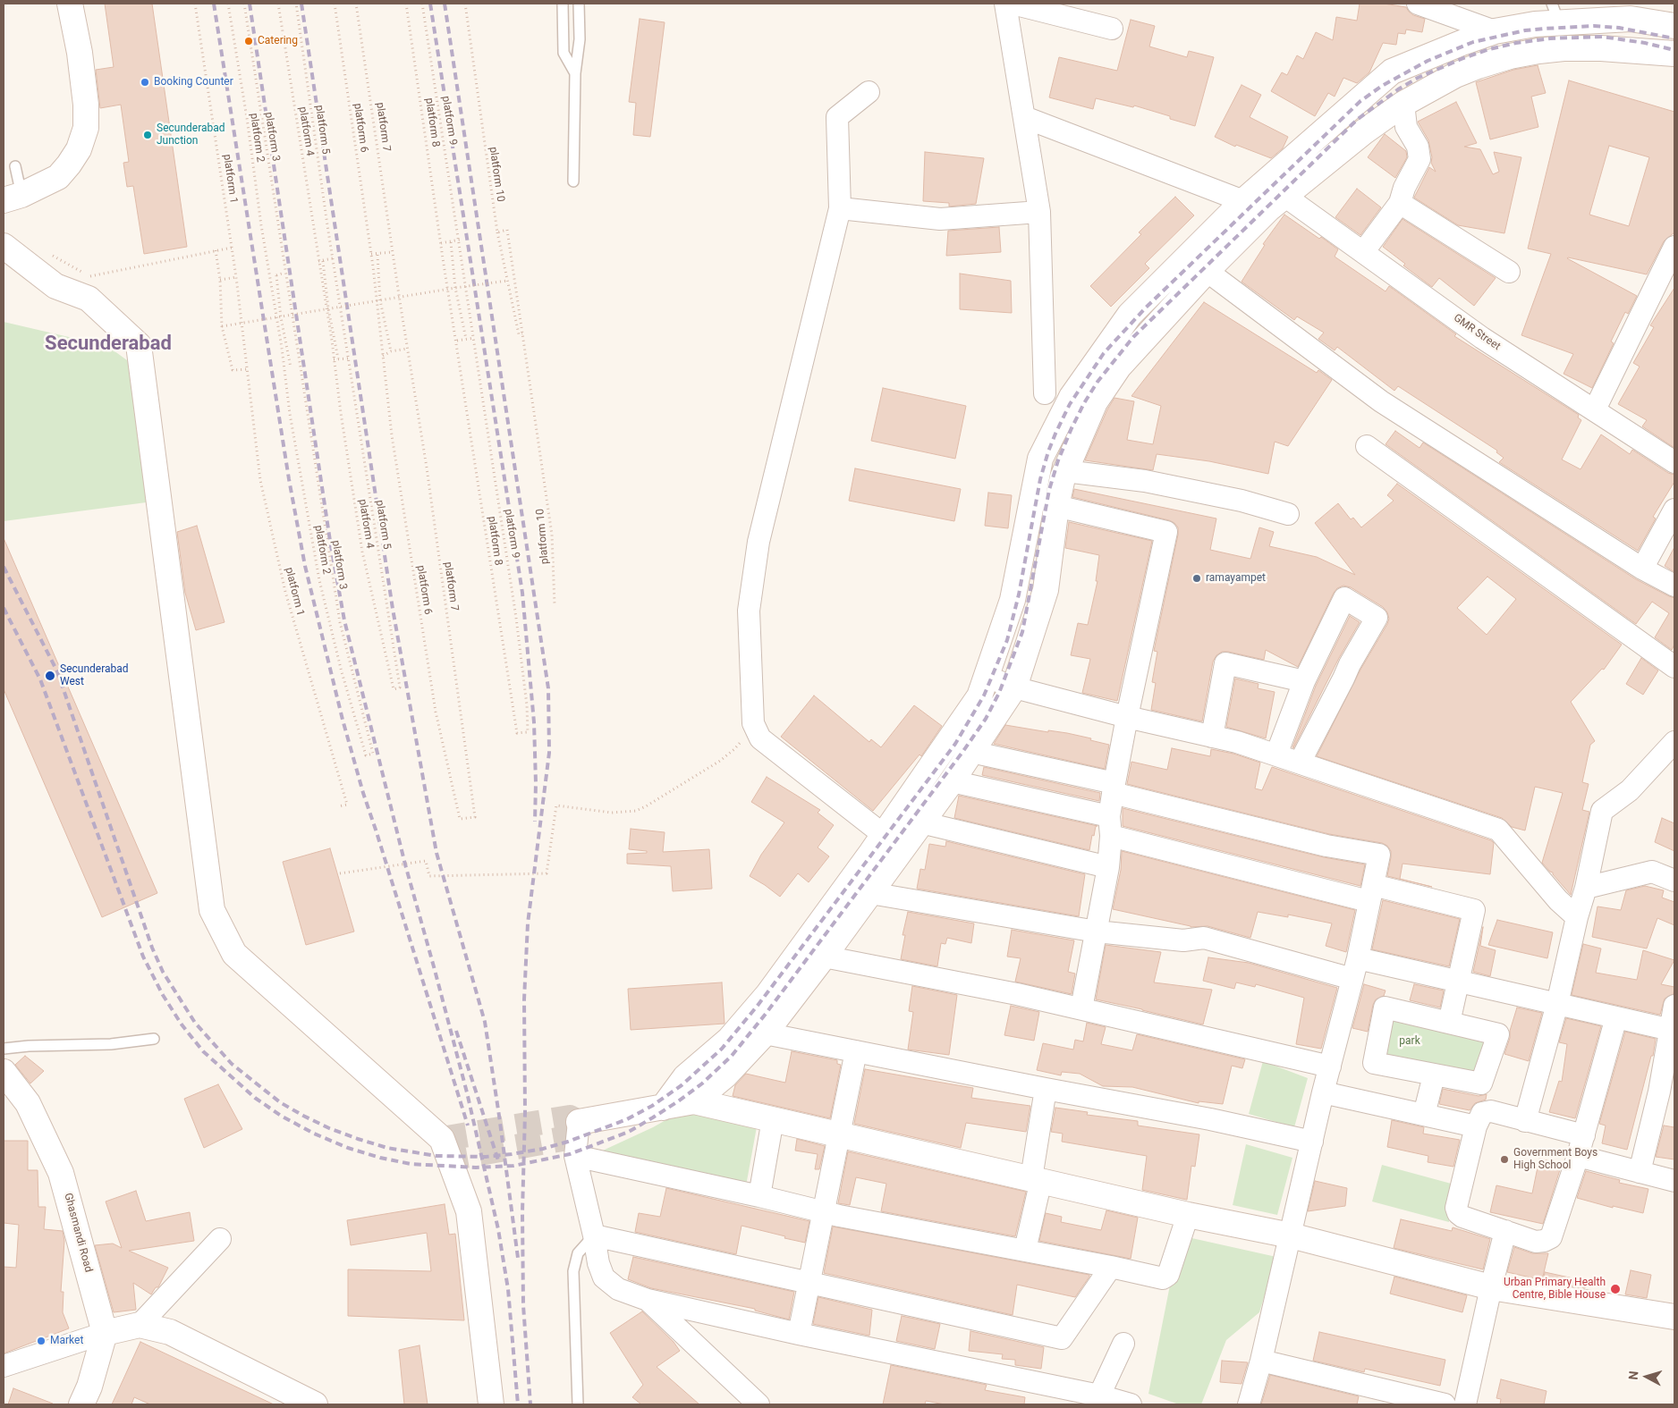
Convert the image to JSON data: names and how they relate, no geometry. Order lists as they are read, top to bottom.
{
  "streets": {
    "street": ["GMR Street", "Ghasmandi Road"],
    "path": [
      "platform 9",
      "platform 8",
      "platform 7",
      "platform 6",
      "platform 5",
      "platform 4",
      "platform 3",
      "platform 2",
      "platform 10",
      "platform 1"
    ]
  },
  "crossings": [
    ["platform 9", "platform 8"],
    ["platform 7", "platform 6"],
    ["platform 5", "platform 4"],
    ["platform 3", "platform 2"]
  ],
  "districts": ["Secunderabad"],
  "parks": ["park"],
  "places": [
    "Catering",
    "Booking Counter",
    "Secunderabad Junction",
    "ramayampet",
    "Secunderabad West",
    "Government Boys High School",
    "Urban Primary Health Centre, Bible House",
    "Market"
  ],
  "north": "left"
}
